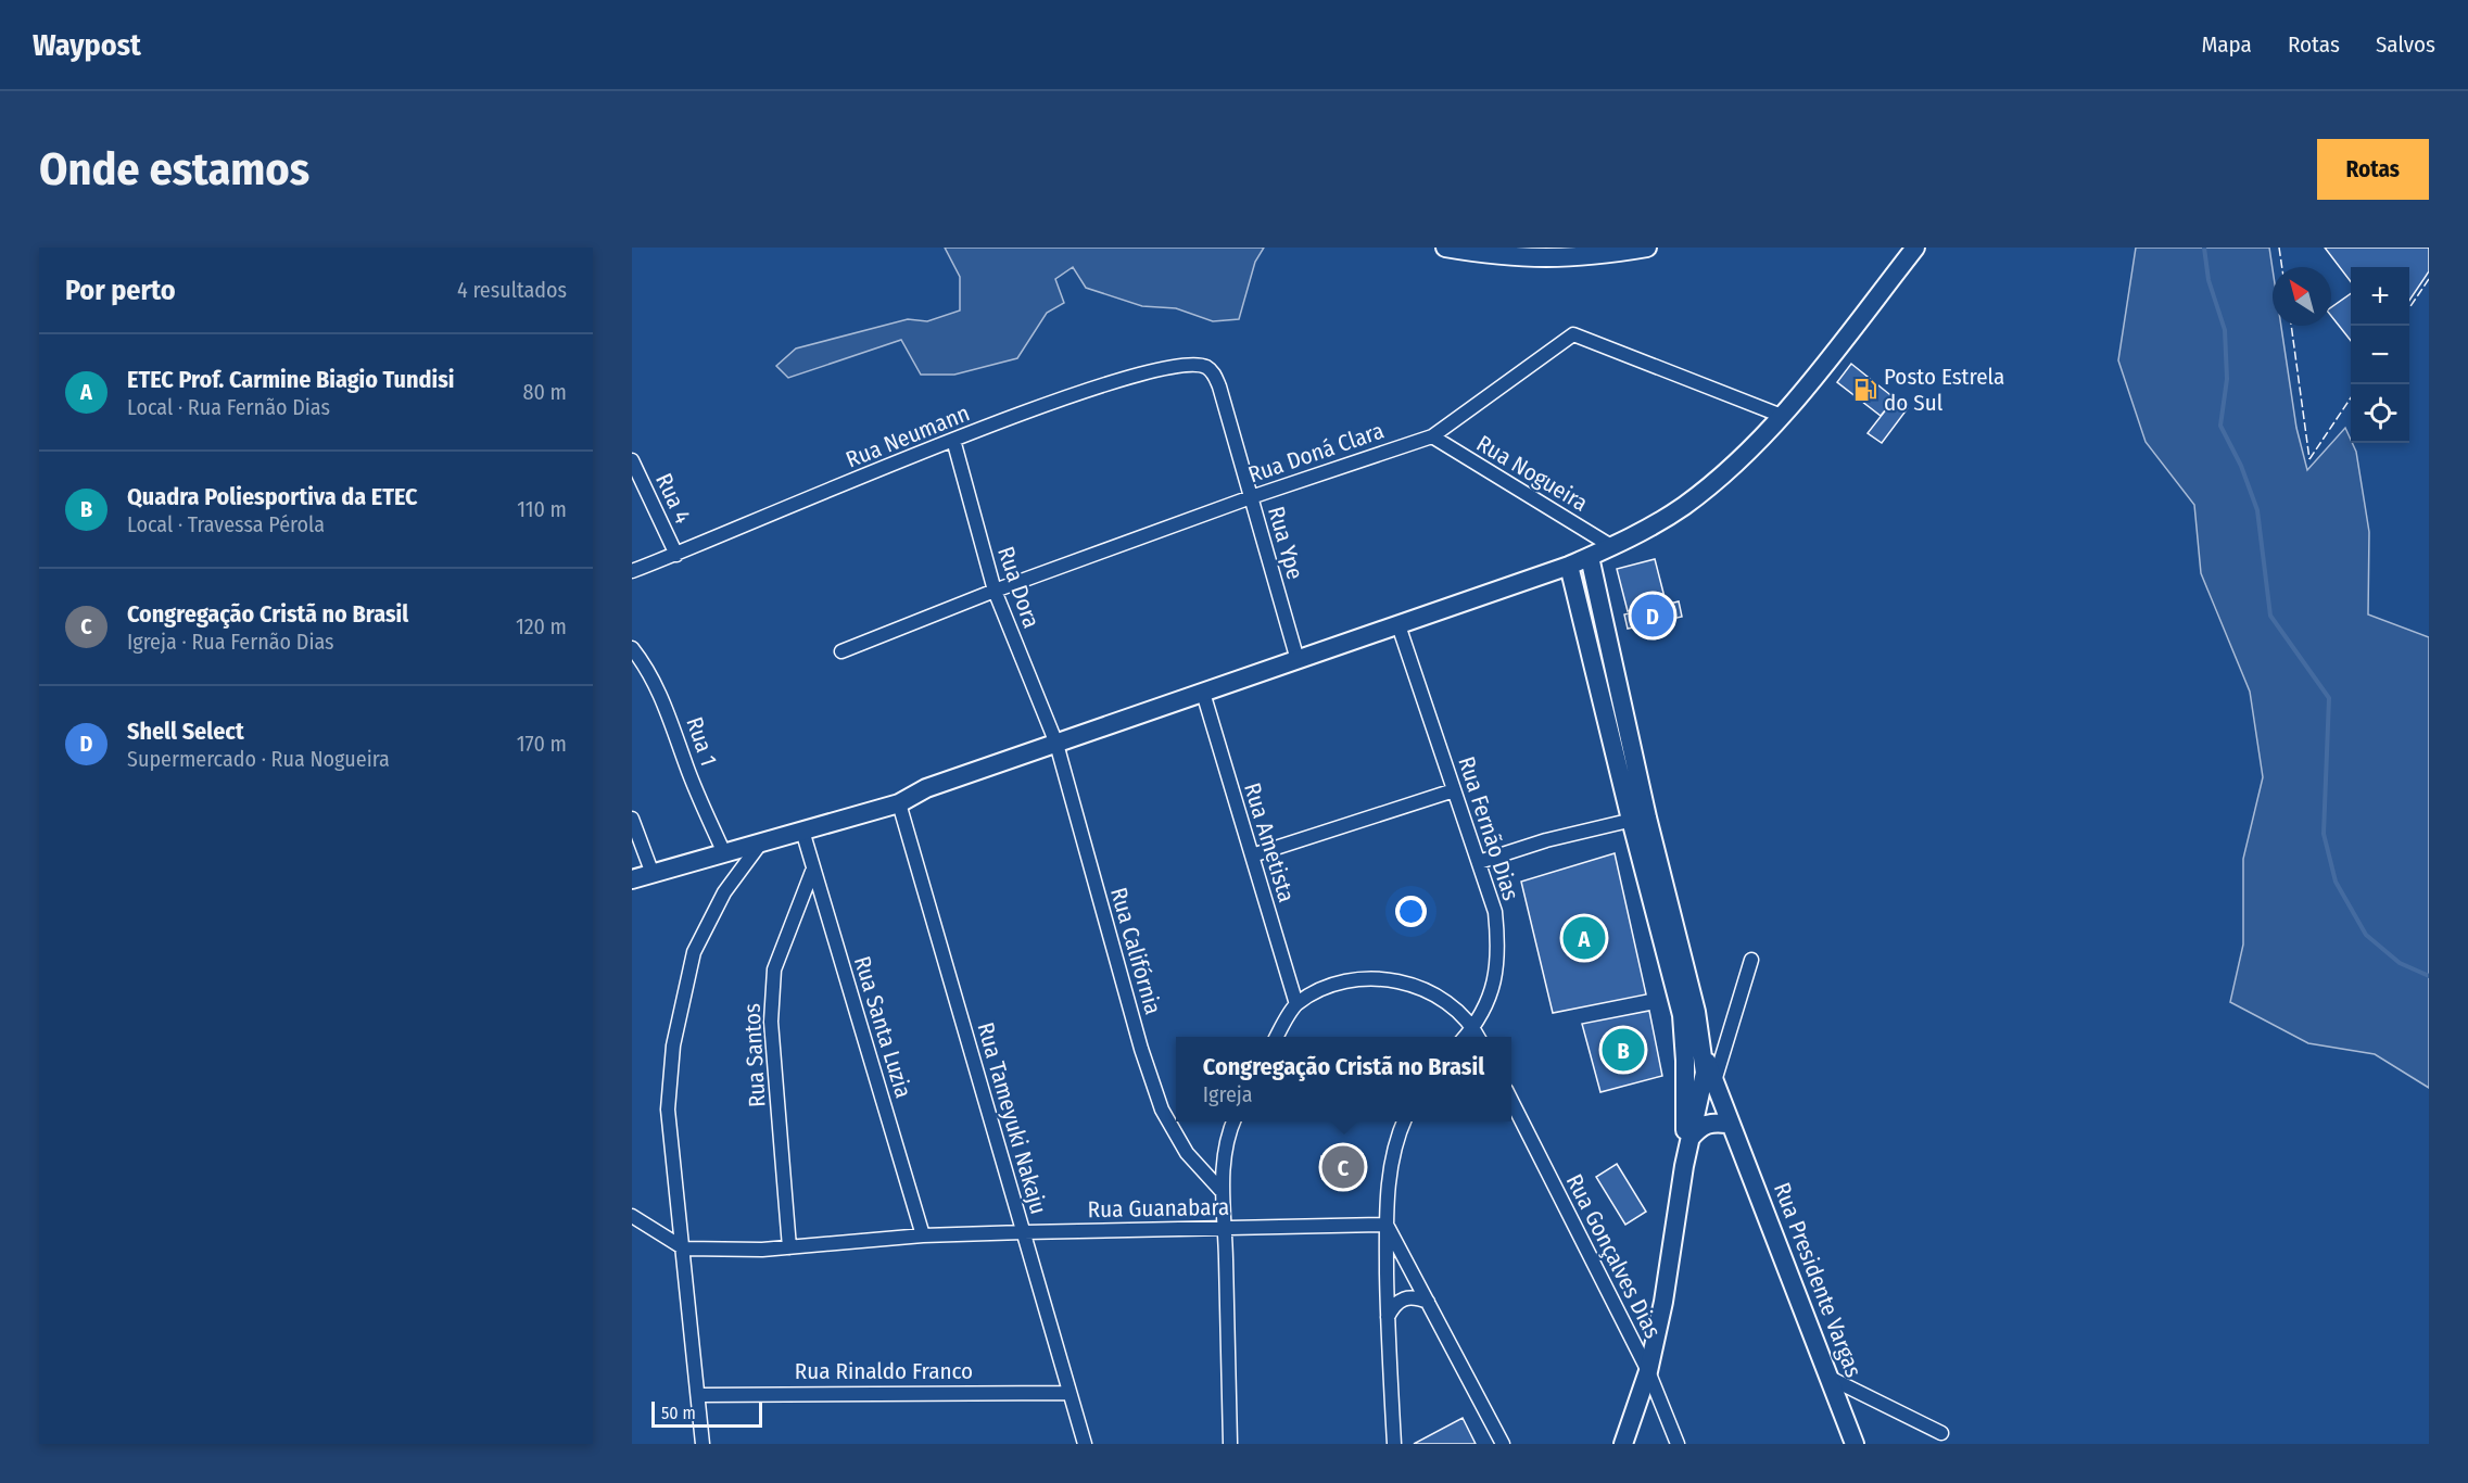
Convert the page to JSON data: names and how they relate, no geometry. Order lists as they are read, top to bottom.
{
  "streets": {
    "main road": ["Rua Presidente Vargas"],
    "street": [
      "Rua Neumann",
      "Rua Doná Clara",
      "Rua Nogueira",
      "Rua 4",
      "Rua Ype",
      "Rua Dora",
      "Rua 1",
      "Rua Fernão Dias",
      "Rua Ametista",
      "Rua Califórnia",
      "Rua Santa Luzia",
      "Rua Santos",
      "Rua Tameyuki Nakaju",
      "Rua Guanabara",
      "Rua Gonçalves Dias",
      "Rua Rinaldo Franco"
    ]
  },
  "crossings": [
    ["Rua Neumann", "Rua 4"],
    ["Rua Neumann", "Rua Ype"],
    ["Rua Neumann", "Rua Dora"],
    ["Rua Doná Clara", "Rua Nogueira"],
    ["Rua Doná Clara", "Rua Ype"],
    ["Rua Doná Clara", "Rua Dora"],
    ["Rua Dora", "Rua Califórnia"],
    ["Rua Santa Luzia", "Rua Santos"],
    ["Rua Santa Luzia", "Rua Guanabara"],
    ["Rua Santos", "Rua Guanabara"],
    ["Rua Tameyuki Nakaju", "Rua Guanabara"],
    ["Rua Tameyuki Nakaju", "Rua Rinaldo Franco"]
  ],
  "places": {
    "fuel station": ["Posto Estrela do Sul"]
  },
  "scale_bar": "50 m",
  "north": "top left",
  "page": {
    "header": "Waypost",
    "nav": ["Mapa", "Rotas", "Salvos"],
    "buttons": "Rotas",
    "title": "Onde estamos",
    "heading": ["Por perto", "4 resultados"],
    "map_buttons": ["+", "−"],
    "list": [
      {
        "mark": "A",
        "name": "ETEC Prof. Carmine Biagio Tundisi",
        "note": "Local · Rua Fernão Dias",
        "value": "80 m"
      },
      {
        "mark": "B",
        "name": "Quadra Poliesportiva da ETEC",
        "note": "Local · Travessa Pérola",
        "value": "110 m"
      },
      {
        "mark": "C",
        "name": "Congregação Cristã no Brasil",
        "note": "Igreja · Rua Fernão Dias",
        "value": "120 m"
      },
      {
        "mark": "D",
        "name": "Shell Select",
        "note": "Supermercado · Rua Nogueira",
        "value": "170 m"
      }
    ],
    "pins": [
      "D",
      "A",
      "B",
      "C"
    ],
    "popup": ["Congregação Cristã no Brasil", "Igreja"],
    "scale": "50 m"
  }
}
